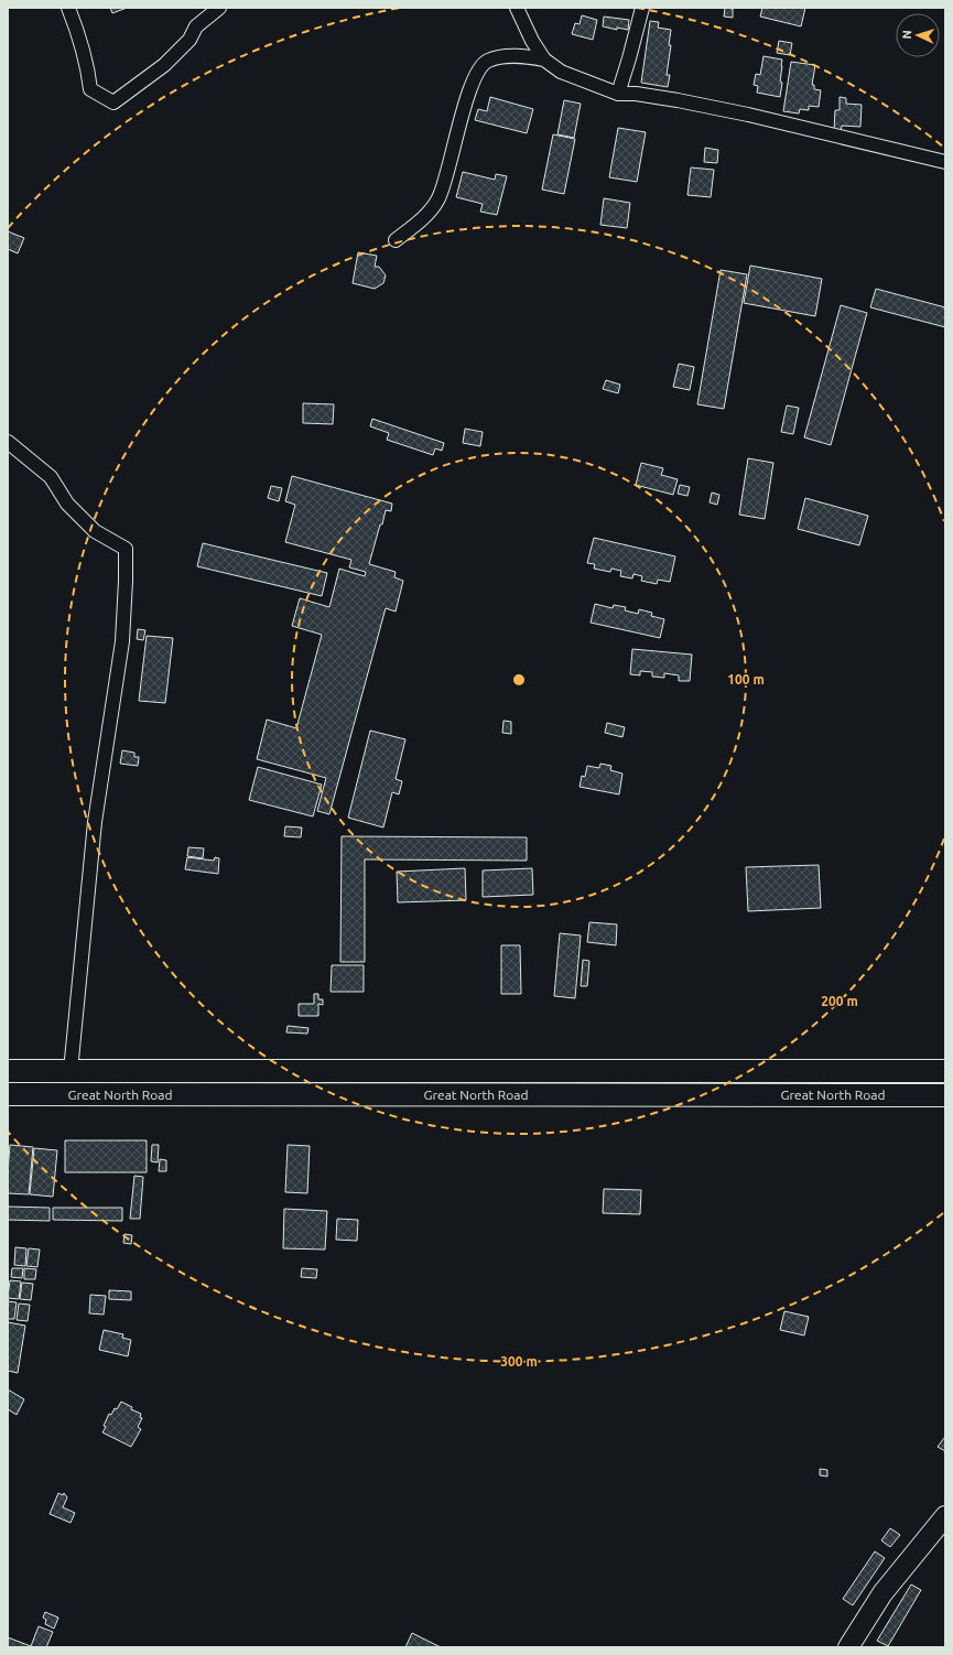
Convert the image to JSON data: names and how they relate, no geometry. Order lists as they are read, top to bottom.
{
  "streets": {
    "main road": ["Great North Road"]
  },
  "north": "left",
  "rings": ["100 m", "200 m", "300 m"]
}
